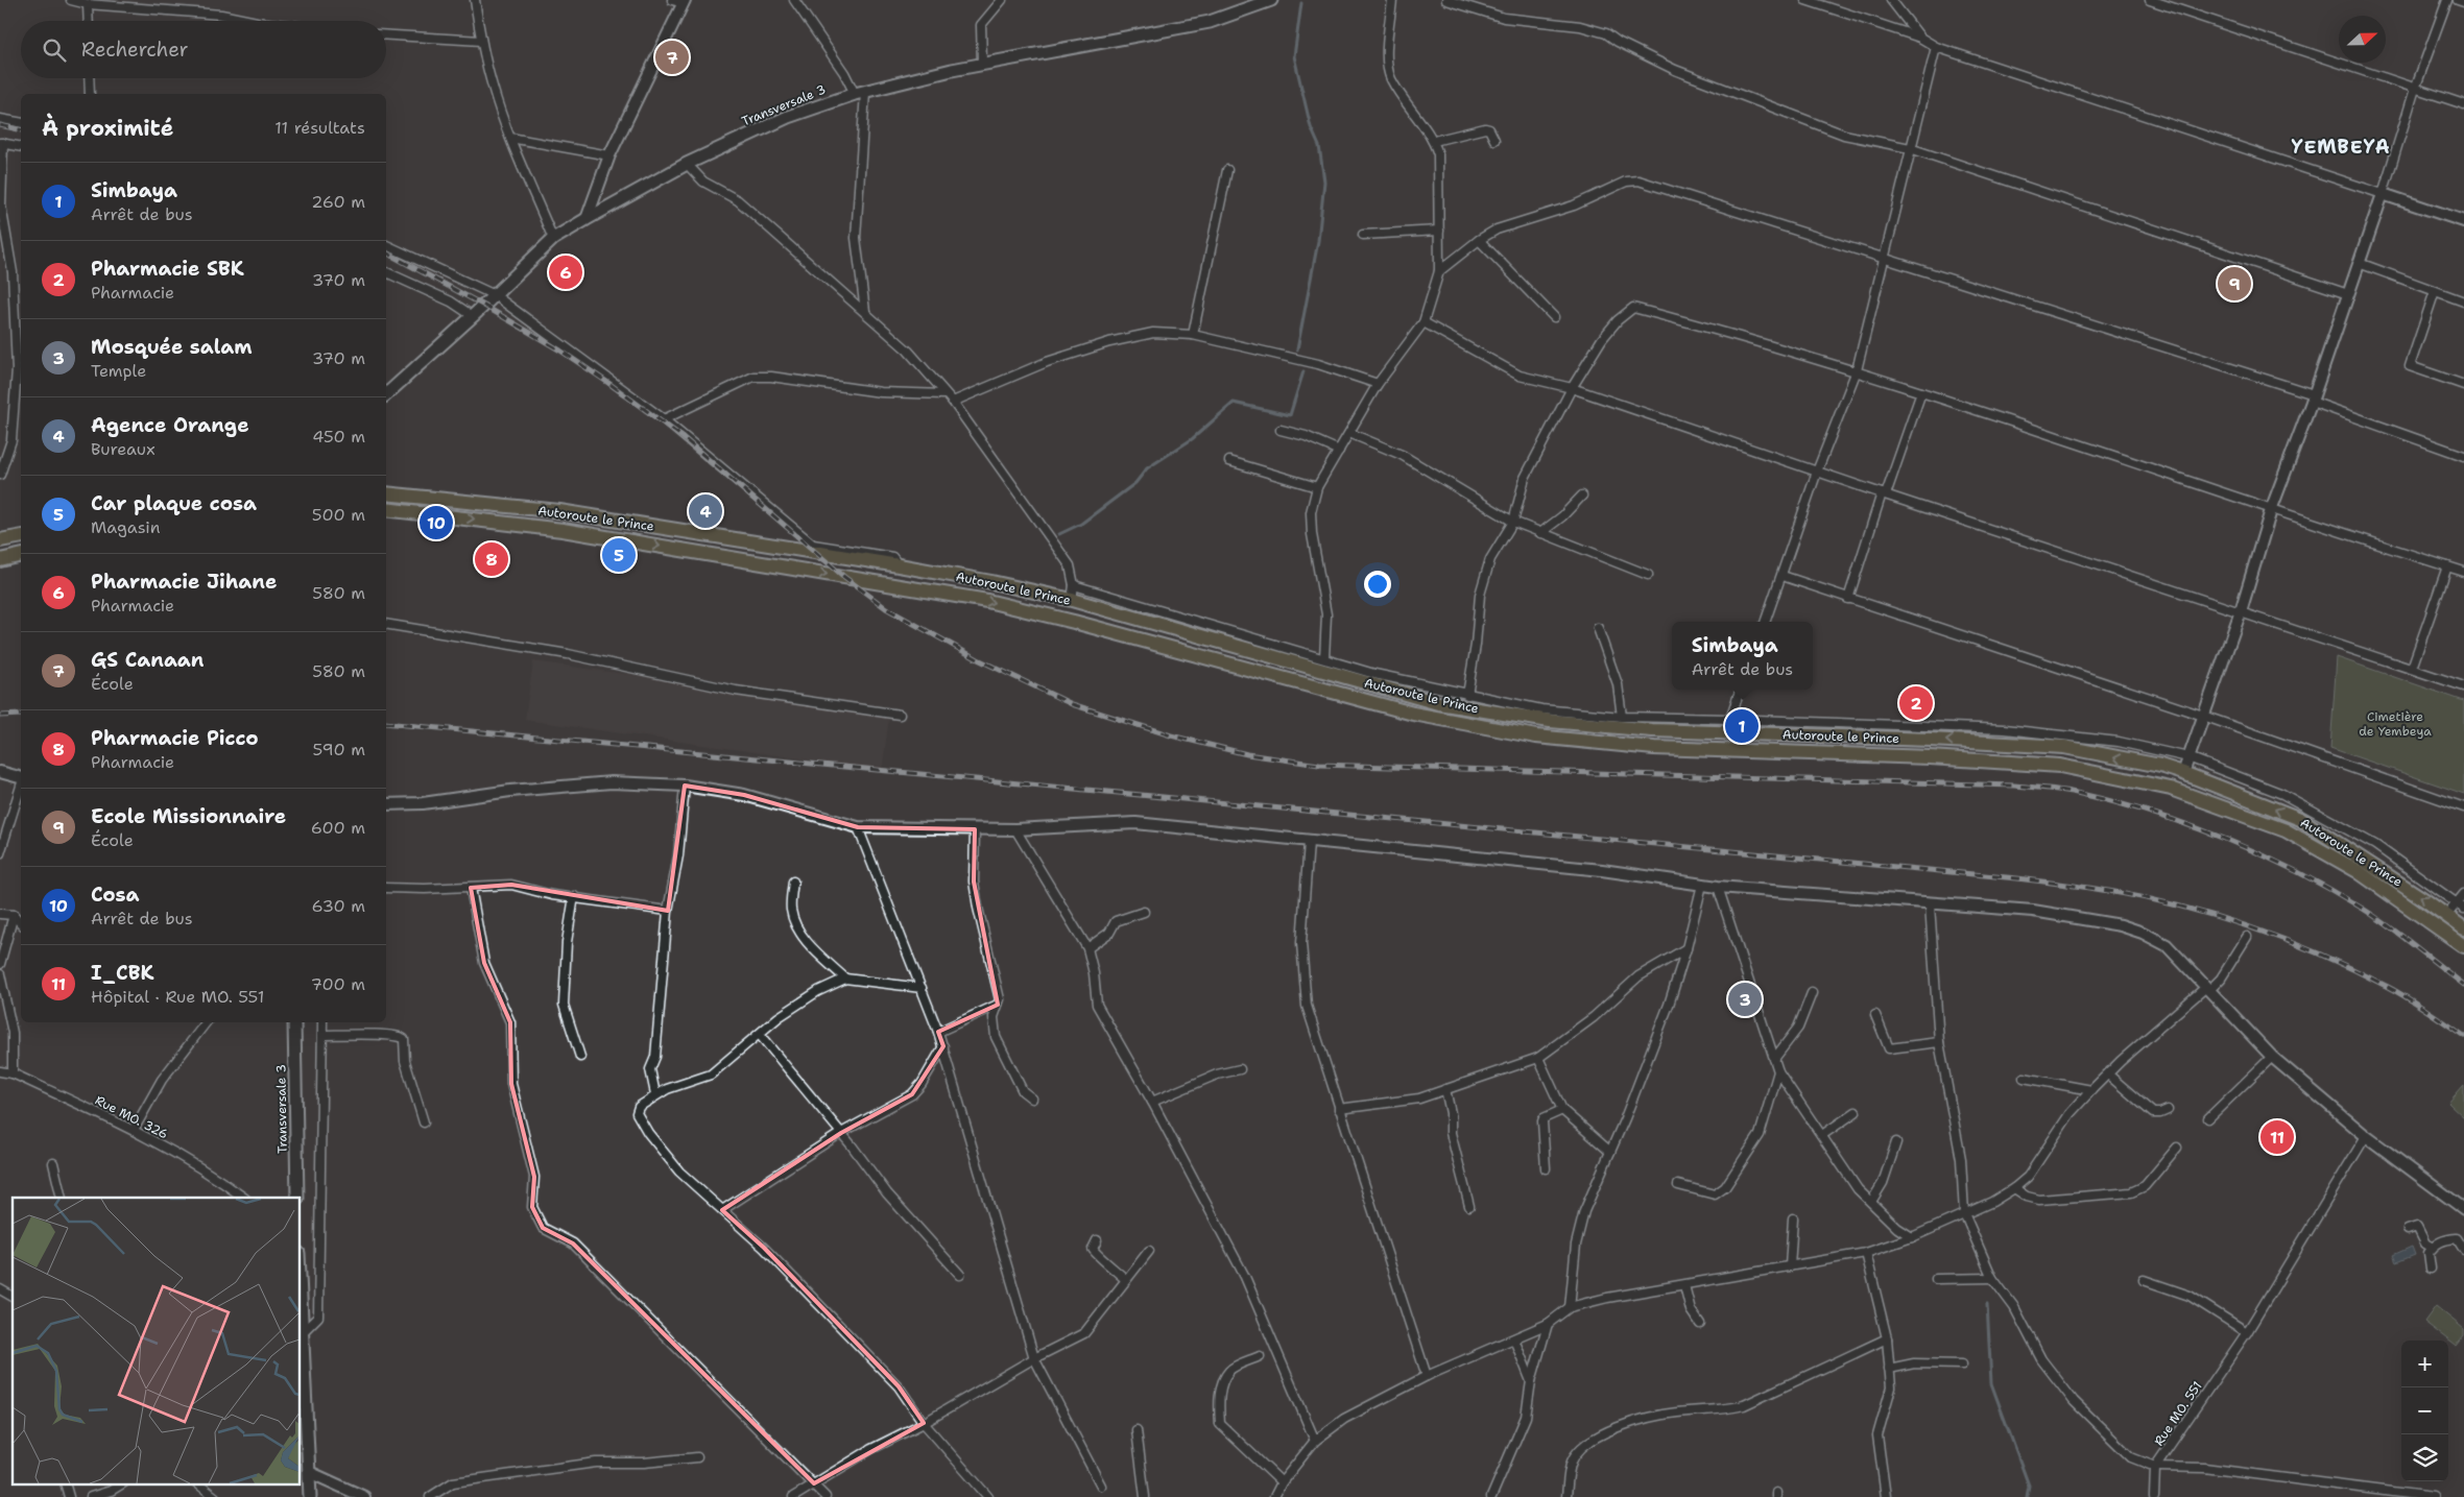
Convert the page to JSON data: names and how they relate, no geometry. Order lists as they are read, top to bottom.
{
  "streets": {
    "main road": ["Transversale 3", "Autoroute le Prince"],
    "street": ["Rue MO. 326", "Rue MO. 551"]
  },
  "districts": ["YEMBEYA"],
  "parks": ["Cimetière de Yembeya"],
  "north": "right",
  "page": {
    "search": "Rechercher",
    "pins": [
      "7",
      "6",
      "9",
      "4",
      "10",
      "5",
      "8",
      "2",
      "1",
      "3",
      "11"
    ],
    "heading": ["À proximité", "11 résultats"],
    "list": [
      {
        "mark": "1",
        "name": "Simbaya",
        "note": "Arrêt de bus",
        "value": "260 m"
      },
      {
        "mark": "2",
        "name": "Pharmacie SBK",
        "note": "Pharmacie",
        "value": "370 m"
      },
      {
        "mark": "3",
        "name": "Mosquée salam",
        "note": "Temple",
        "value": "370 m"
      },
      {
        "mark": "4",
        "name": "Agence Orange",
        "note": "Bureaux",
        "value": "450 m"
      },
      {
        "mark": "5",
        "name": "Car plaque cosa",
        "note": "Magasin",
        "value": "500 m"
      },
      {
        "mark": "6",
        "name": "Pharmacie Jihane",
        "note": "Pharmacie",
        "value": "580 m"
      },
      {
        "mark": "7",
        "name": "GS Canaan",
        "note": "École",
        "value": "580 m"
      },
      {
        "mark": "8",
        "name": "Pharmacie Picco",
        "note": "Pharmacie",
        "value": "590 m"
      },
      {
        "mark": "9",
        "name": "Ecole Missionnaire",
        "note": "École",
        "value": "600 m"
      },
      {
        "mark": "10",
        "name": "Cosa",
        "note": "Arrêt de bus",
        "value": "630 m"
      },
      {
        "mark": "11",
        "name": "I_CBK",
        "note": "Hôpital · Rue MO. 551",
        "value": "700 m"
      }
    ],
    "popup": ["Simbaya", "Arrêt de bus"],
    "map_buttons": ["+", "−"]
  }
}
